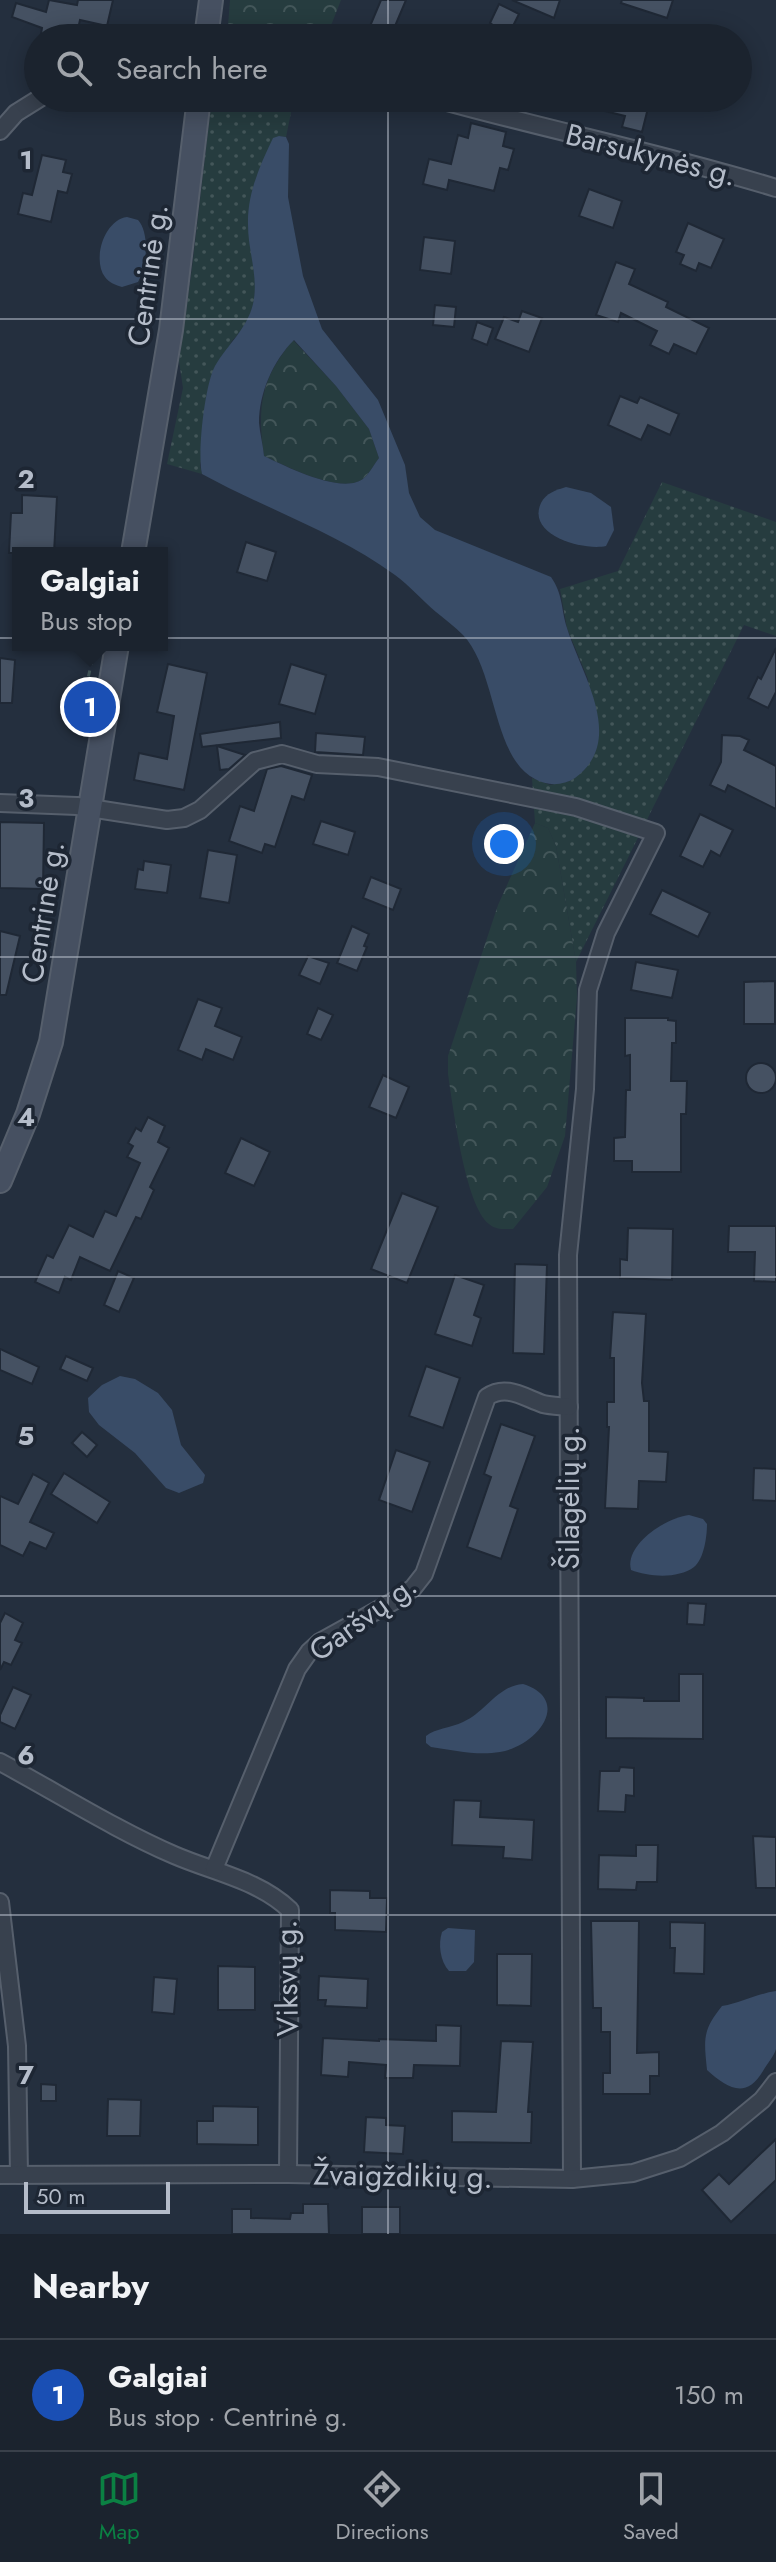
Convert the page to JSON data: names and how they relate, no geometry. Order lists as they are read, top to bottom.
{
  "streets": {
    "main road": ["Centrinė g."],
    "street": [
      "Barsukynės g.",
      "Šilagėlių g.",
      "Garšvų g.",
      "Viksvų g.",
      "Žvaigždikių g."
    ]
  },
  "crossings": [
    ["Centrinė g.", "Šilagėlių g."],
    ["Šilagėlių g.", "Garšvų g."],
    ["Šilagėlių g.", "Žvaigždikių g."],
    ["Garšvų g.", "Viksvų g."],
    ["Viksvų g.", "Žvaigždikių g."]
  ],
  "scale_bar": "50 m",
  "page": {
    "search": "Search here",
    "popup": ["Galgiai", "Bus stop"],
    "pins": "1",
    "scale": "50 m",
    "heading": "Nearby",
    "list": [
      {
        "mark": "1",
        "name": "Galgiai",
        "note": "Bus stop · Centrinė g.",
        "value": "150 m"
      }
    ],
    "nav": ["Map", "Directions", "Saved"]
  },
  "grid": {
    "rows": [
      "1",
      "2",
      "3",
      "4",
      "5",
      "6",
      "7"
    ]
  }
}
